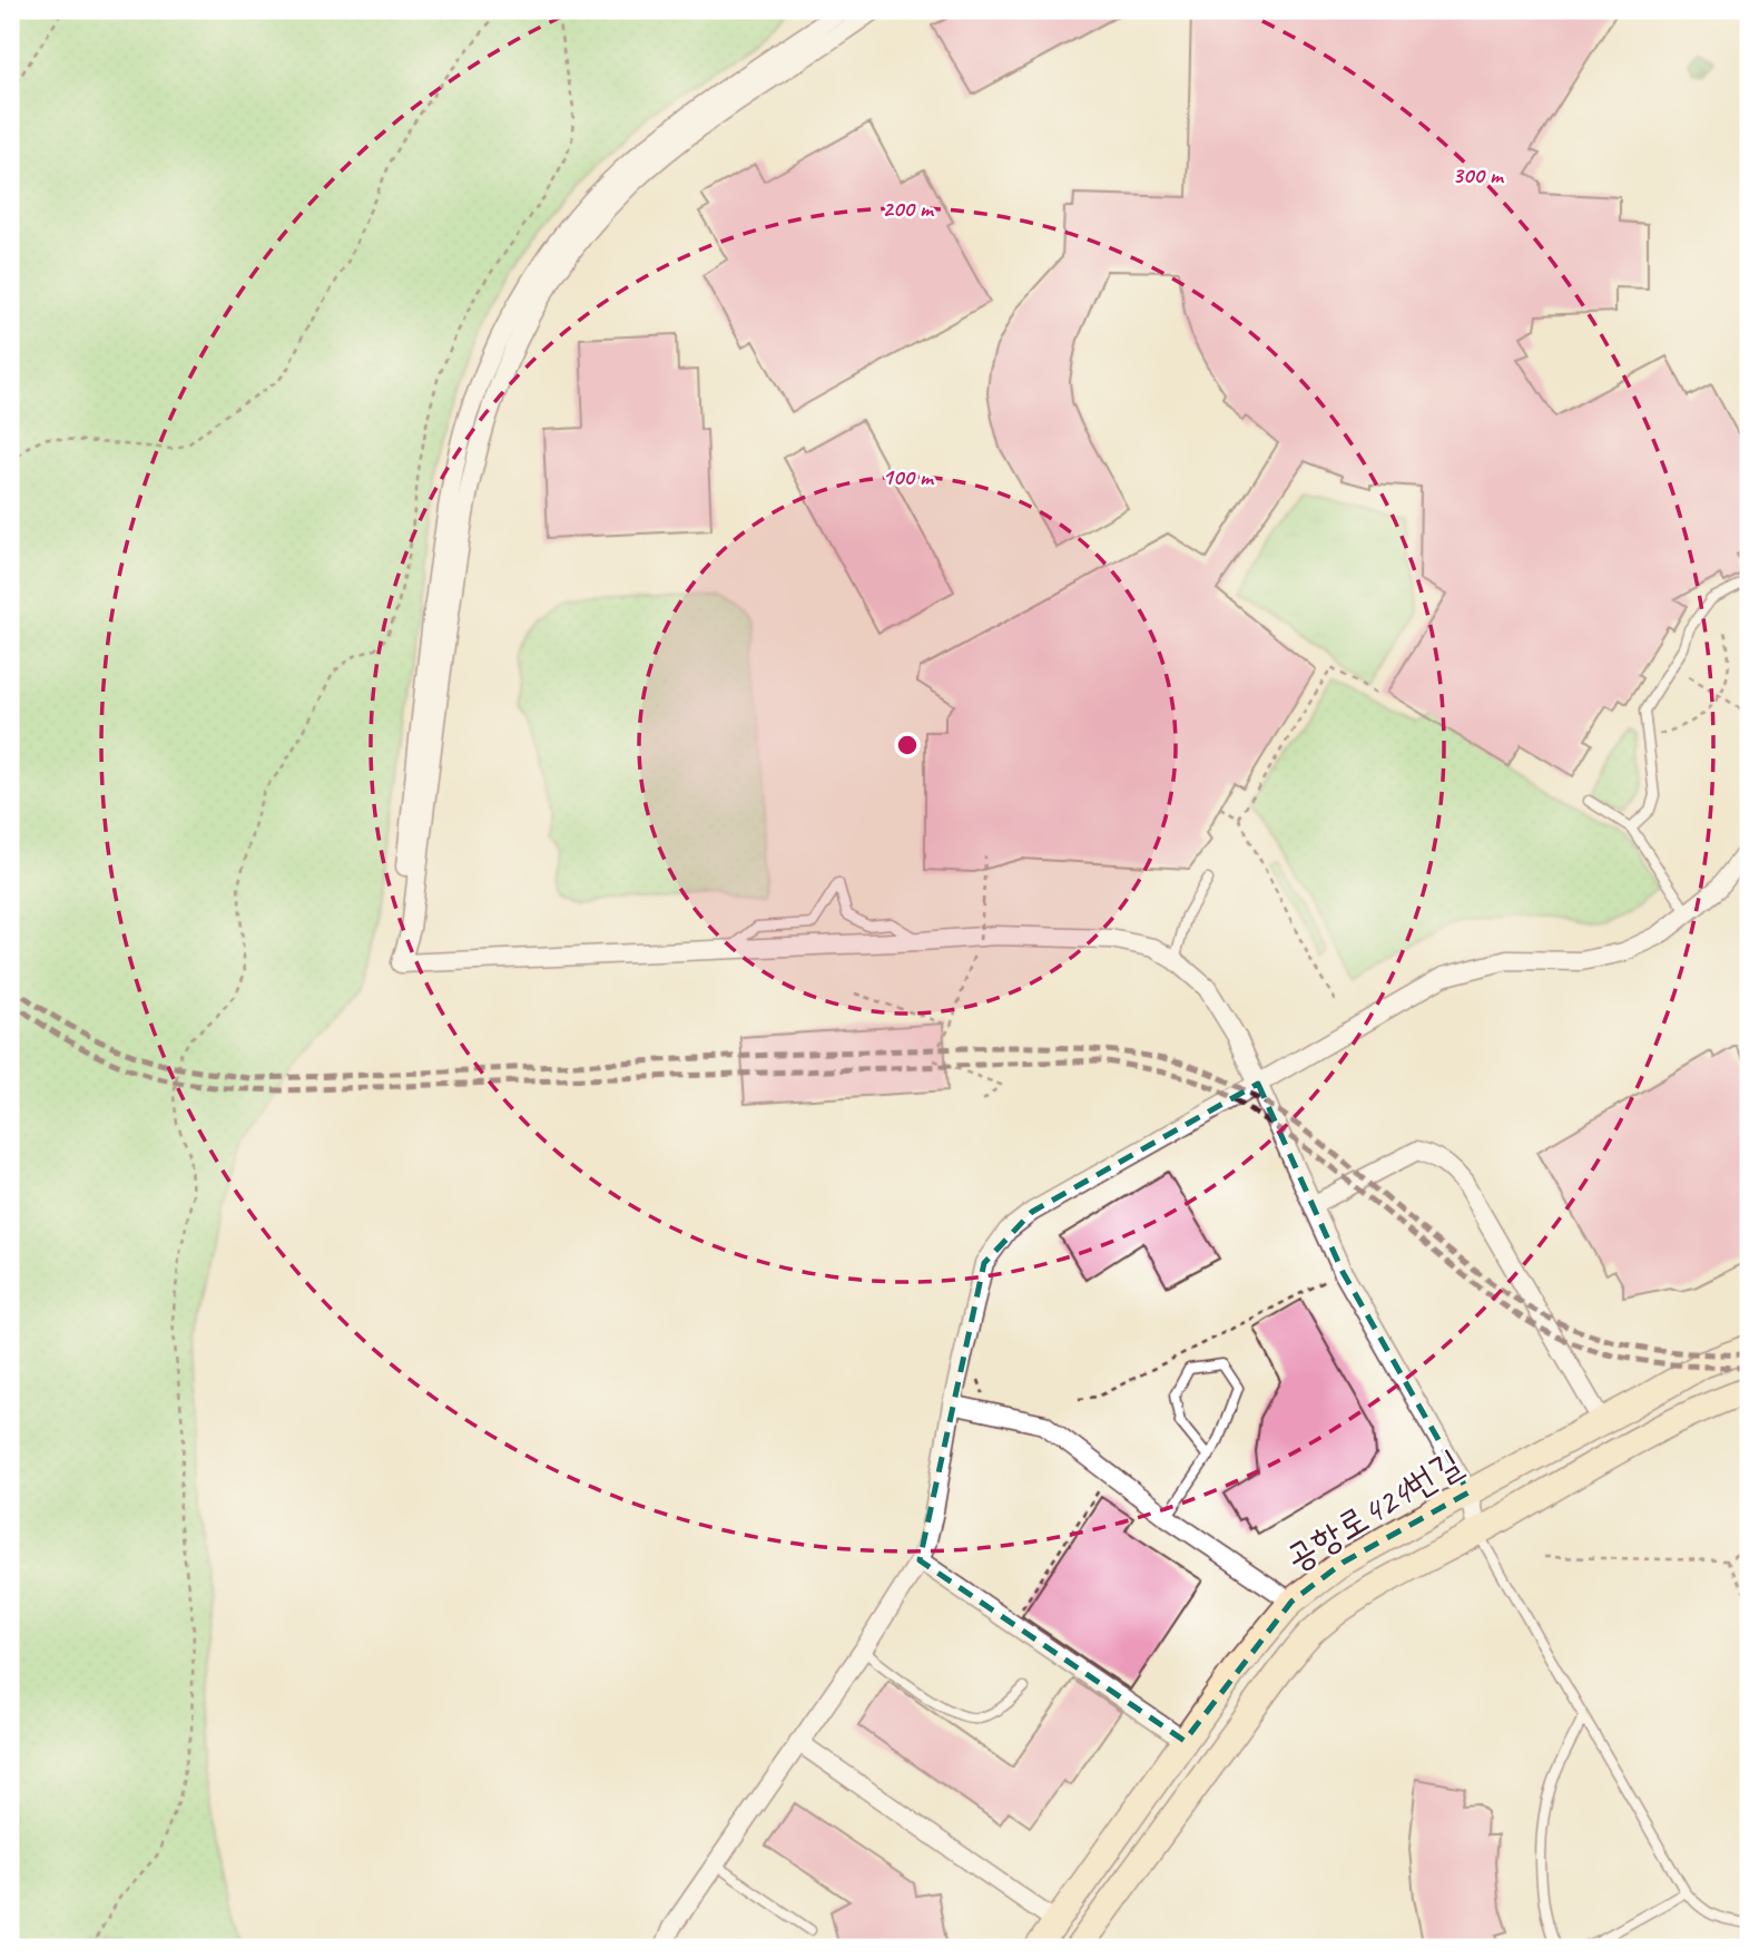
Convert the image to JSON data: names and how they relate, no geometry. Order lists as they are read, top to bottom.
{
  "streets": {
    "street": ["공항로424번길"]
  },
  "rings": ["300 m", "200 m", "100 m"]
}
